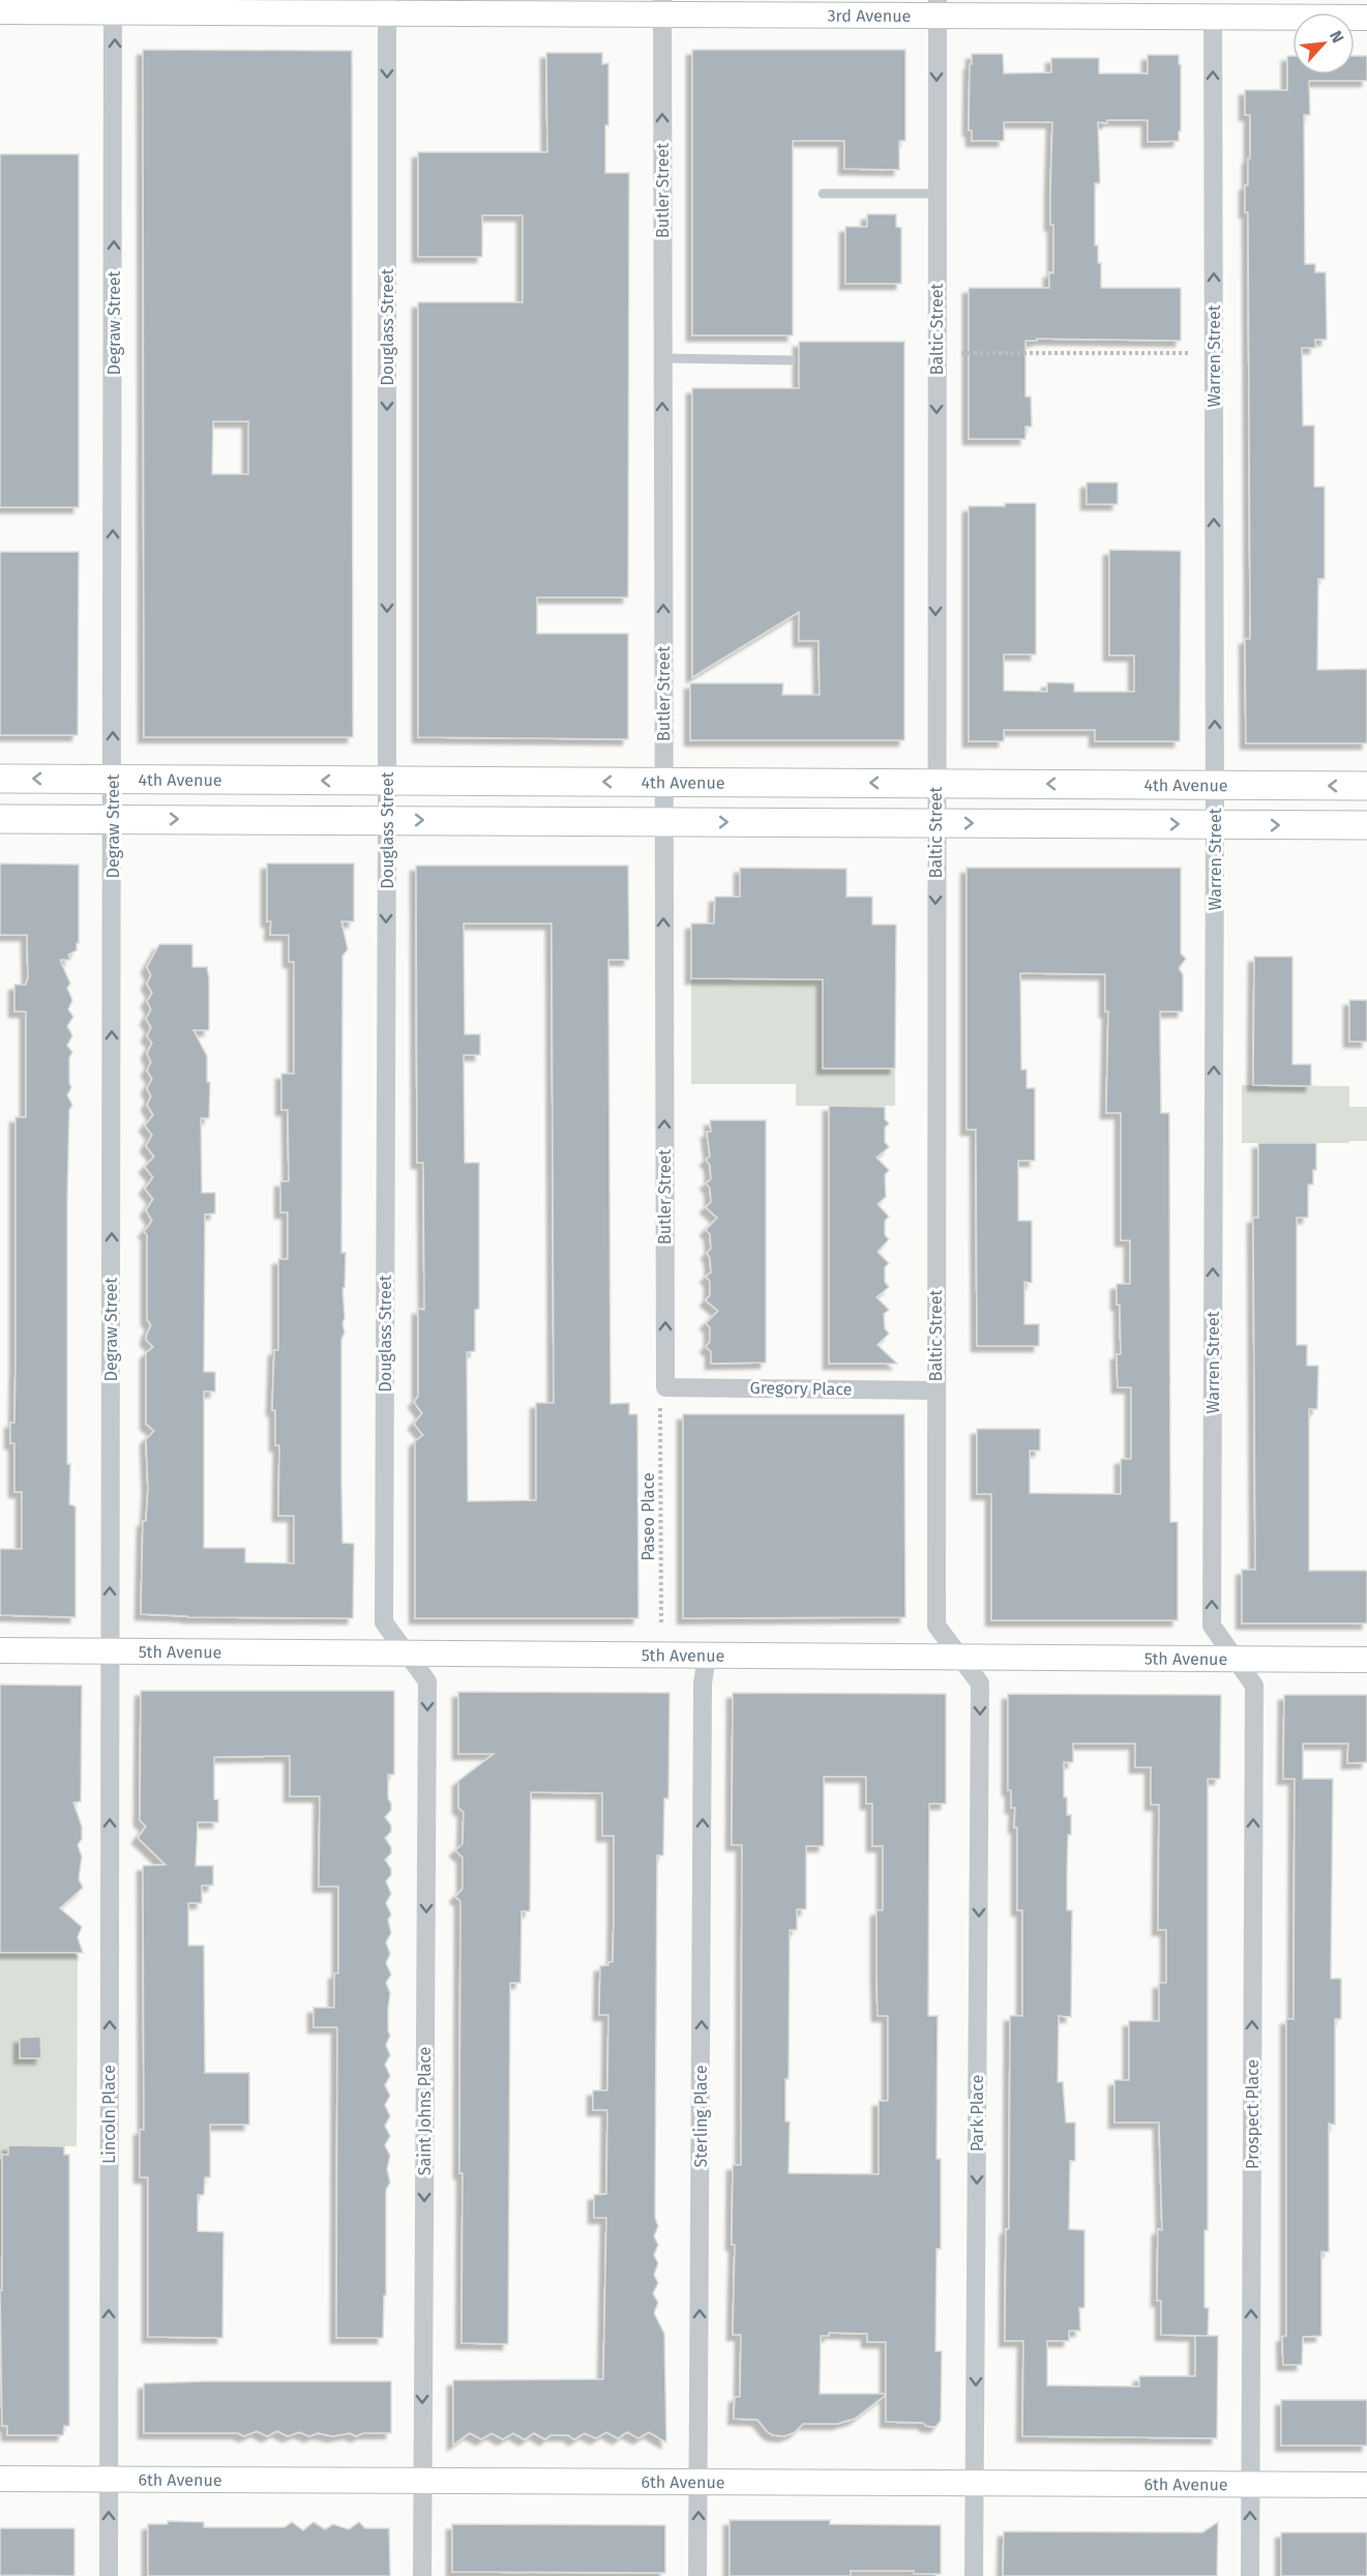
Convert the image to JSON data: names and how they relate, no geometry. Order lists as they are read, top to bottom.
{
  "streets": {
    "main road": ["4th Avenue"],
    "street": [
      "3rd Avenue",
      "Butler Street",
      "Degraw Street",
      "Douglass Street",
      "Baltic Street",
      "Warren Street",
      "Gregory Place",
      "5th Avenue",
      "Saint Johns Place",
      "Park Place",
      "Lincoln Place",
      "Prospect Place",
      "Sterling Place",
      "6th Avenue"
    ],
    "path": ["Paseo Place"]
  },
  "crossings": [
    ["3rd Avenue", "Butler Street"],
    ["3rd Avenue", "Degraw Street"],
    ["3rd Avenue", "Douglass Street"],
    ["3rd Avenue", "Baltic Street"],
    ["3rd Avenue", "Warren Street"],
    ["Butler Street", "4th Avenue"],
    ["Butler Street", "Gregory Place"],
    ["Degraw Street", "4th Avenue"],
    ["Degraw Street", "5th Avenue"],
    ["Degraw Street", "Lincoln Place"],
    ["Douglass Street", "4th Avenue"],
    ["Douglass Street", "5th Avenue"],
    ["Douglass Street", "Saint Johns Place"],
    ["Baltic Street", "4th Avenue"],
    ["Baltic Street", "Gregory Place"],
    ["Baltic Street", "5th Avenue"],
    ["Baltic Street", "Park Place"],
    ["Warren Street", "4th Avenue"],
    ["Warren Street", "5th Avenue"],
    ["Warren Street", "Prospect Place"],
    ["5th Avenue", "Saint Johns Place"],
    ["5th Avenue", "Park Place"],
    ["5th Avenue", "Lincoln Place"],
    ["5th Avenue", "Prospect Place"],
    ["5th Avenue", "Sterling Place"],
    ["Saint Johns Place", "6th Avenue"],
    ["Park Place", "6th Avenue"],
    ["Lincoln Place", "6th Avenue"],
    ["Prospect Place", "6th Avenue"],
    ["Sterling Place", "6th Avenue"]
  ],
  "one_way": [
    "Butler Street",
    "Degraw Street",
    "Douglass Street",
    "Baltic Street",
    "Warren Street",
    "Saint Johns Place",
    "Park Place",
    "Lincoln Place",
    "Prospect Place",
    "Sterling Place"
  ],
  "north": "top right"
}
